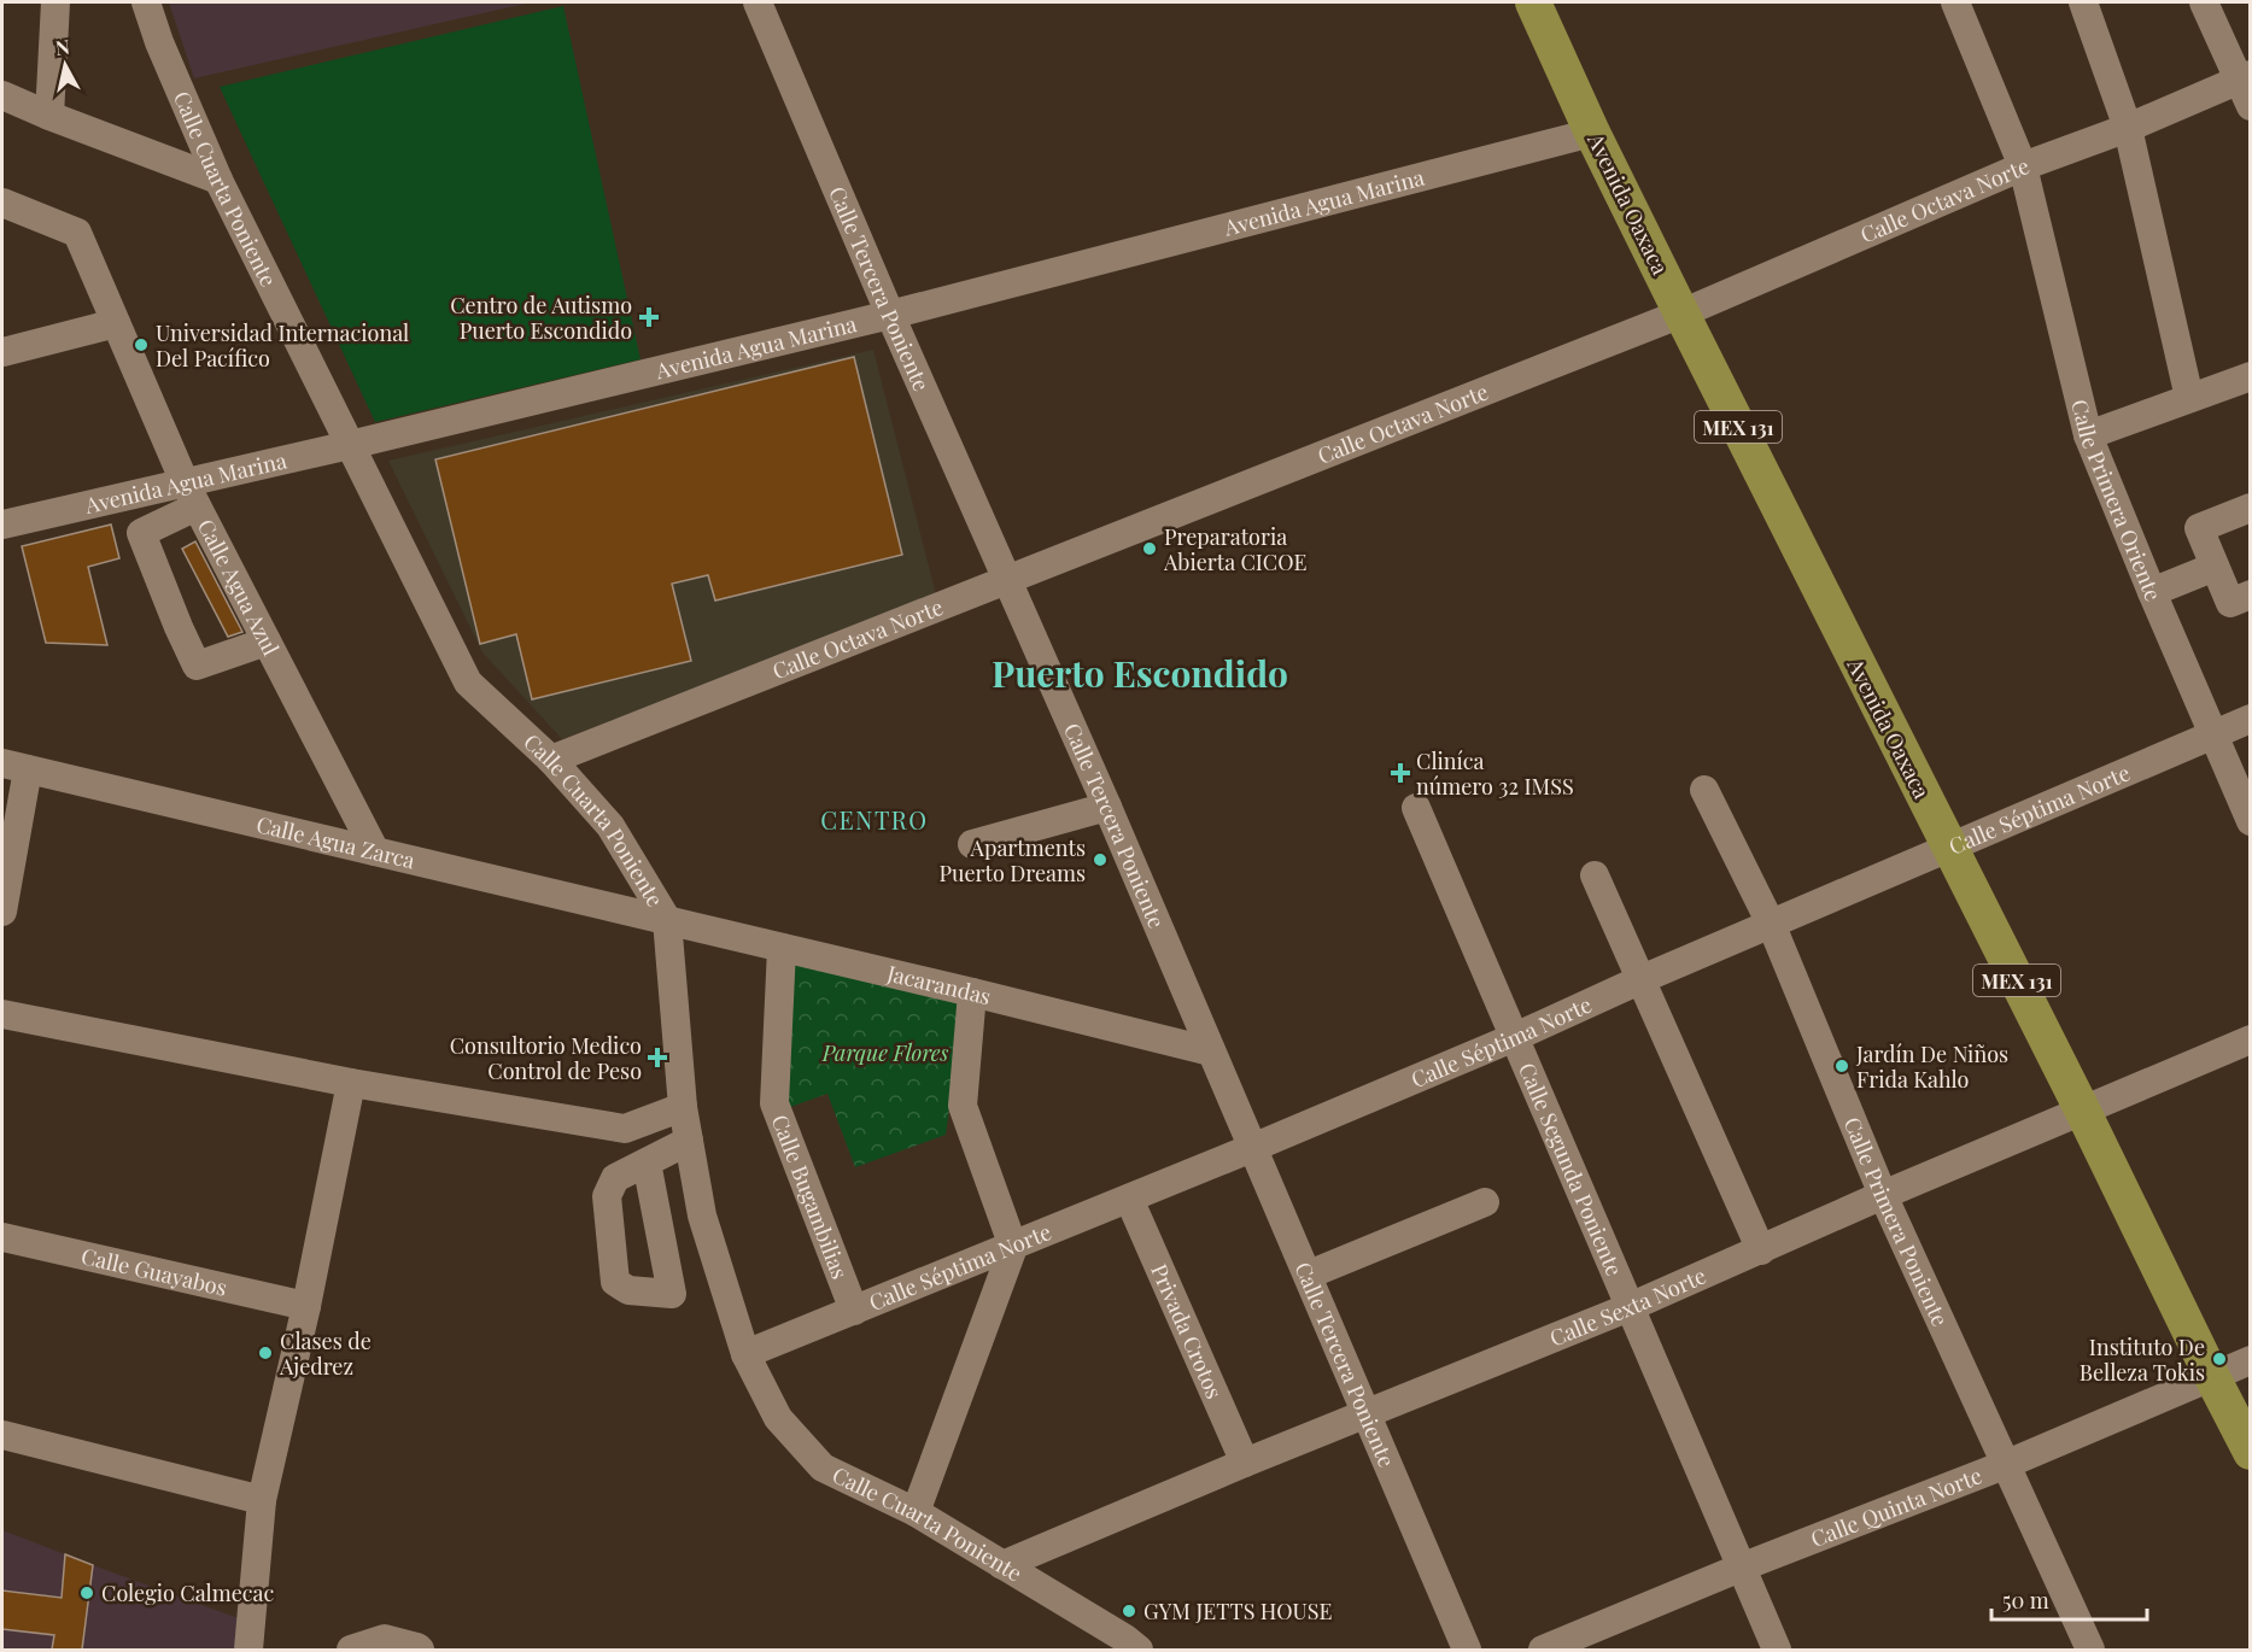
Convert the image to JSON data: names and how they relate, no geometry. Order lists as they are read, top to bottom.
{
  "streets": {
    "main road": ["Avenida Oaxaca", "MEX 131"],
    "street": [
      "Calle Cuarta Poniente",
      "Calle Octava Norte",
      "Avenida Agua Marina",
      "Calle Tercera Poniente",
      "Calle Primera Oriente",
      "Calle Agua Azul",
      "Calle Séptima Norte",
      "Calle Agua Zarca",
      "Jacarandas",
      "Calle Segunda Poniente",
      "Calle Bugambilias",
      "Calle Primera Poniente",
      "Calle Guayabos",
      "Calle Sexta Norte",
      "Privada Crotos",
      "Calle Quinta Norte"
    ]
  },
  "crossings": [
    ["Calle Cuarta Poniente", "Calle Octava Norte"],
    ["Calle Cuarta Poniente", "Avenida Agua Marina"],
    ["Calle Cuarta Poniente", "Calle Séptima Norte"],
    ["Calle Cuarta Poniente", "Calle Agua Zarca"],
    ["Calle Cuarta Poniente", "Jacarandas"],
    ["Calle Cuarta Poniente", "Calle Sexta Norte"],
    ["Calle Octava Norte", "Avenida Oaxaca"],
    ["Calle Octava Norte", "Calle Tercera Poniente"],
    ["Calle Octava Norte", "Calle Primera Oriente"],
    ["Avenida Agua Marina", "Avenida Oaxaca"],
    ["Avenida Agua Marina", "Calle Tercera Poniente"],
    ["Avenida Agua Marina", "Calle Agua Azul"],
    ["Avenida Oaxaca", "Calle Séptima Norte"],
    ["Avenida Oaxaca", "Calle Sexta Norte"],
    ["Avenida Oaxaca", "Calle Quinta Norte"],
    ["Calle Tercera Poniente", "Calle Séptima Norte"],
    ["Calle Tercera Poniente", "Jacarandas"],
    ["Calle Tercera Poniente", "Calle Sexta Norte"],
    ["Calle Primera Oriente", "Calle Séptima Norte"],
    ["Calle Agua Azul", "Calle Agua Zarca"],
    ["Calle Séptima Norte", "Calle Segunda Poniente"],
    ["Calle Séptima Norte", "Calle Bugambilias"],
    ["Calle Séptima Norte", "Calle Primera Poniente"],
    ["Calle Séptima Norte", "Privada Crotos"],
    ["Calle Agua Zarca", "Jacarandas"],
    ["Jacarandas", "Calle Bugambilias"],
    ["Calle Segunda Poniente", "Calle Sexta Norte"],
    ["Calle Segunda Poniente", "Calle Quinta Norte"],
    ["Calle Primera Poniente", "Calle Sexta Norte"],
    ["Calle Primera Poniente", "Calle Quinta Norte"],
    ["Calle Sexta Norte", "Privada Crotos"]
  ],
  "districts": ["Puerto Escondido", "CENTRO"],
  "parks": ["Parque Flores"],
  "places": {
    "health": ["Centro de Autismo Puerto Escondido", "Cliníca número 32 IMSS", "Consultorio Medico Control de Peso"],
    "other": [
      "Universidad Internacional Del Pacífico",
      "Preparatoria Abierta CICOE",
      "Apartments Puerto Dreams",
      "Jardín De Niños Frida Kahlo",
      "Clases de Ajedrez",
      "Instituto De Belleza Tokis",
      "Colegio Calmecac",
      "GYM JETTS HOUSE"
    ]
  },
  "scale_bar": "50 m",
  "north": "top"
}
